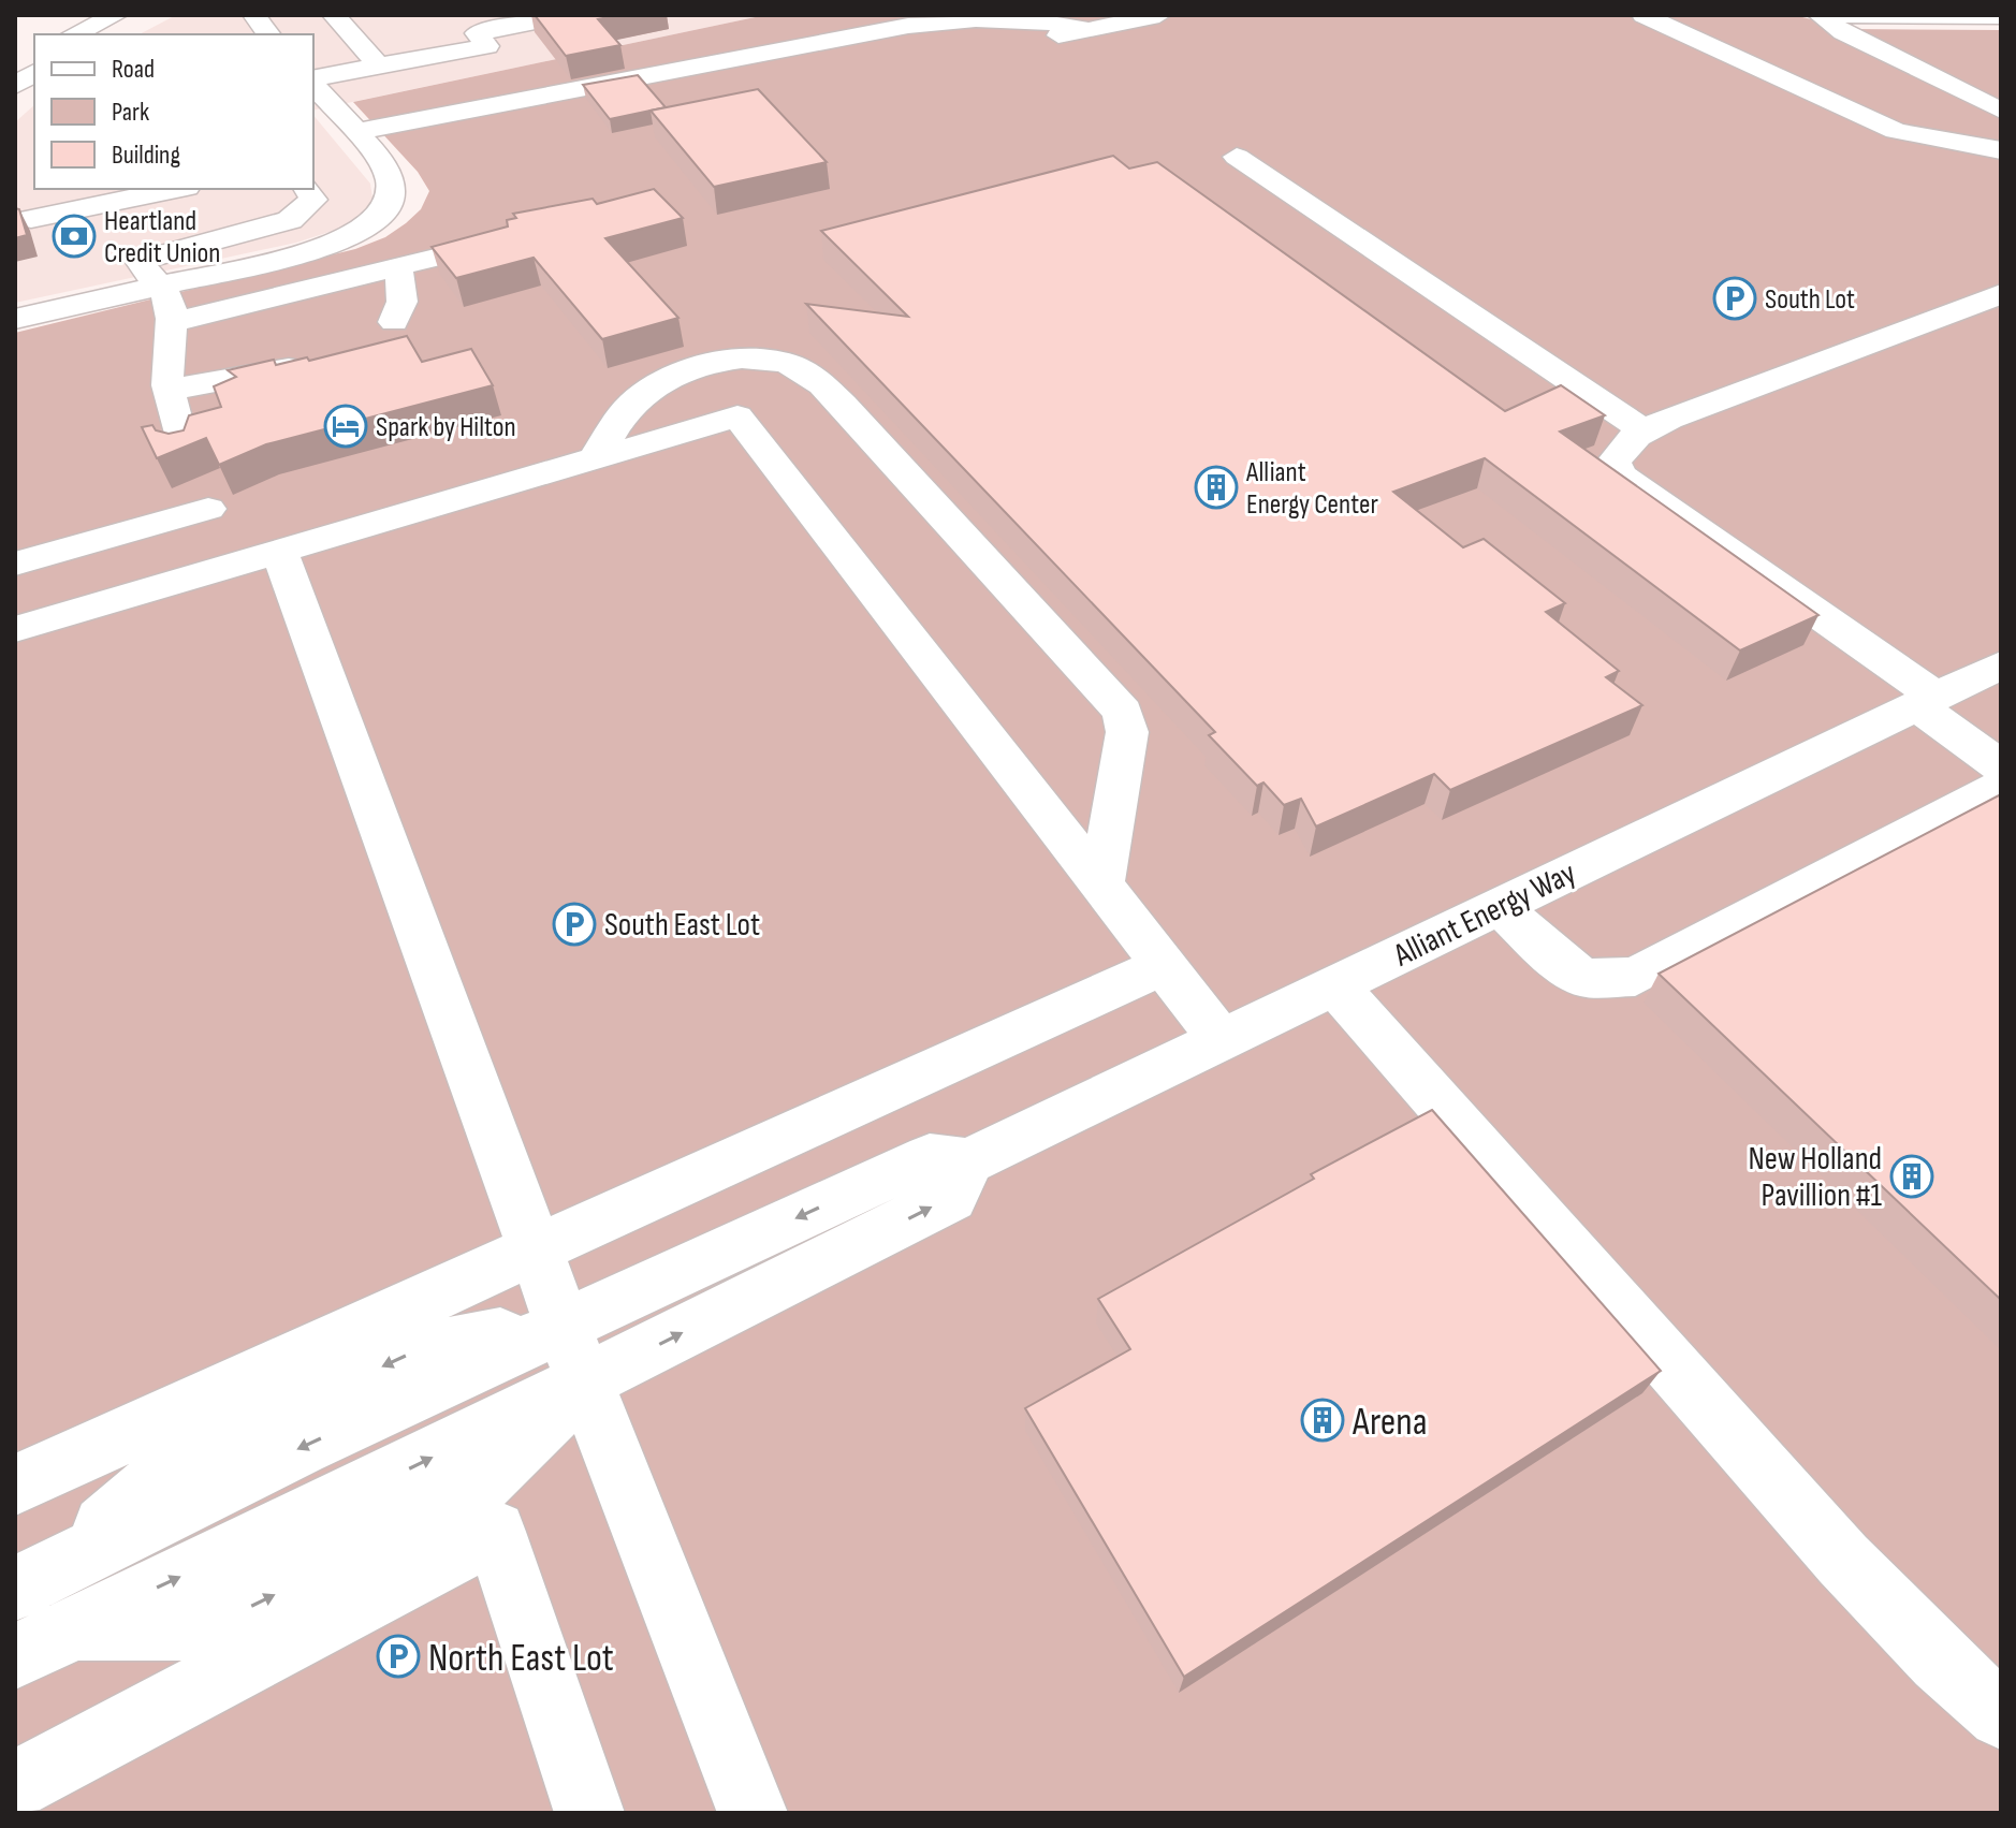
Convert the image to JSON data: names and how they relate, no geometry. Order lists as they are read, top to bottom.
{
  "streets": {
    "main road": ["Alliant Energy Way"]
  },
  "places": {
    "bank": ["Heartland Credit Union"],
    "parking": ["South Lot", "South East Lot", "North East Lot"],
    "hotel": ["Spark by Hilton"],
    "building": ["Alliant Energy Center", "New Holland Pavillion #1", "Arena"]
  },
  "legend": ["Road", "Park", "Building"]
}
